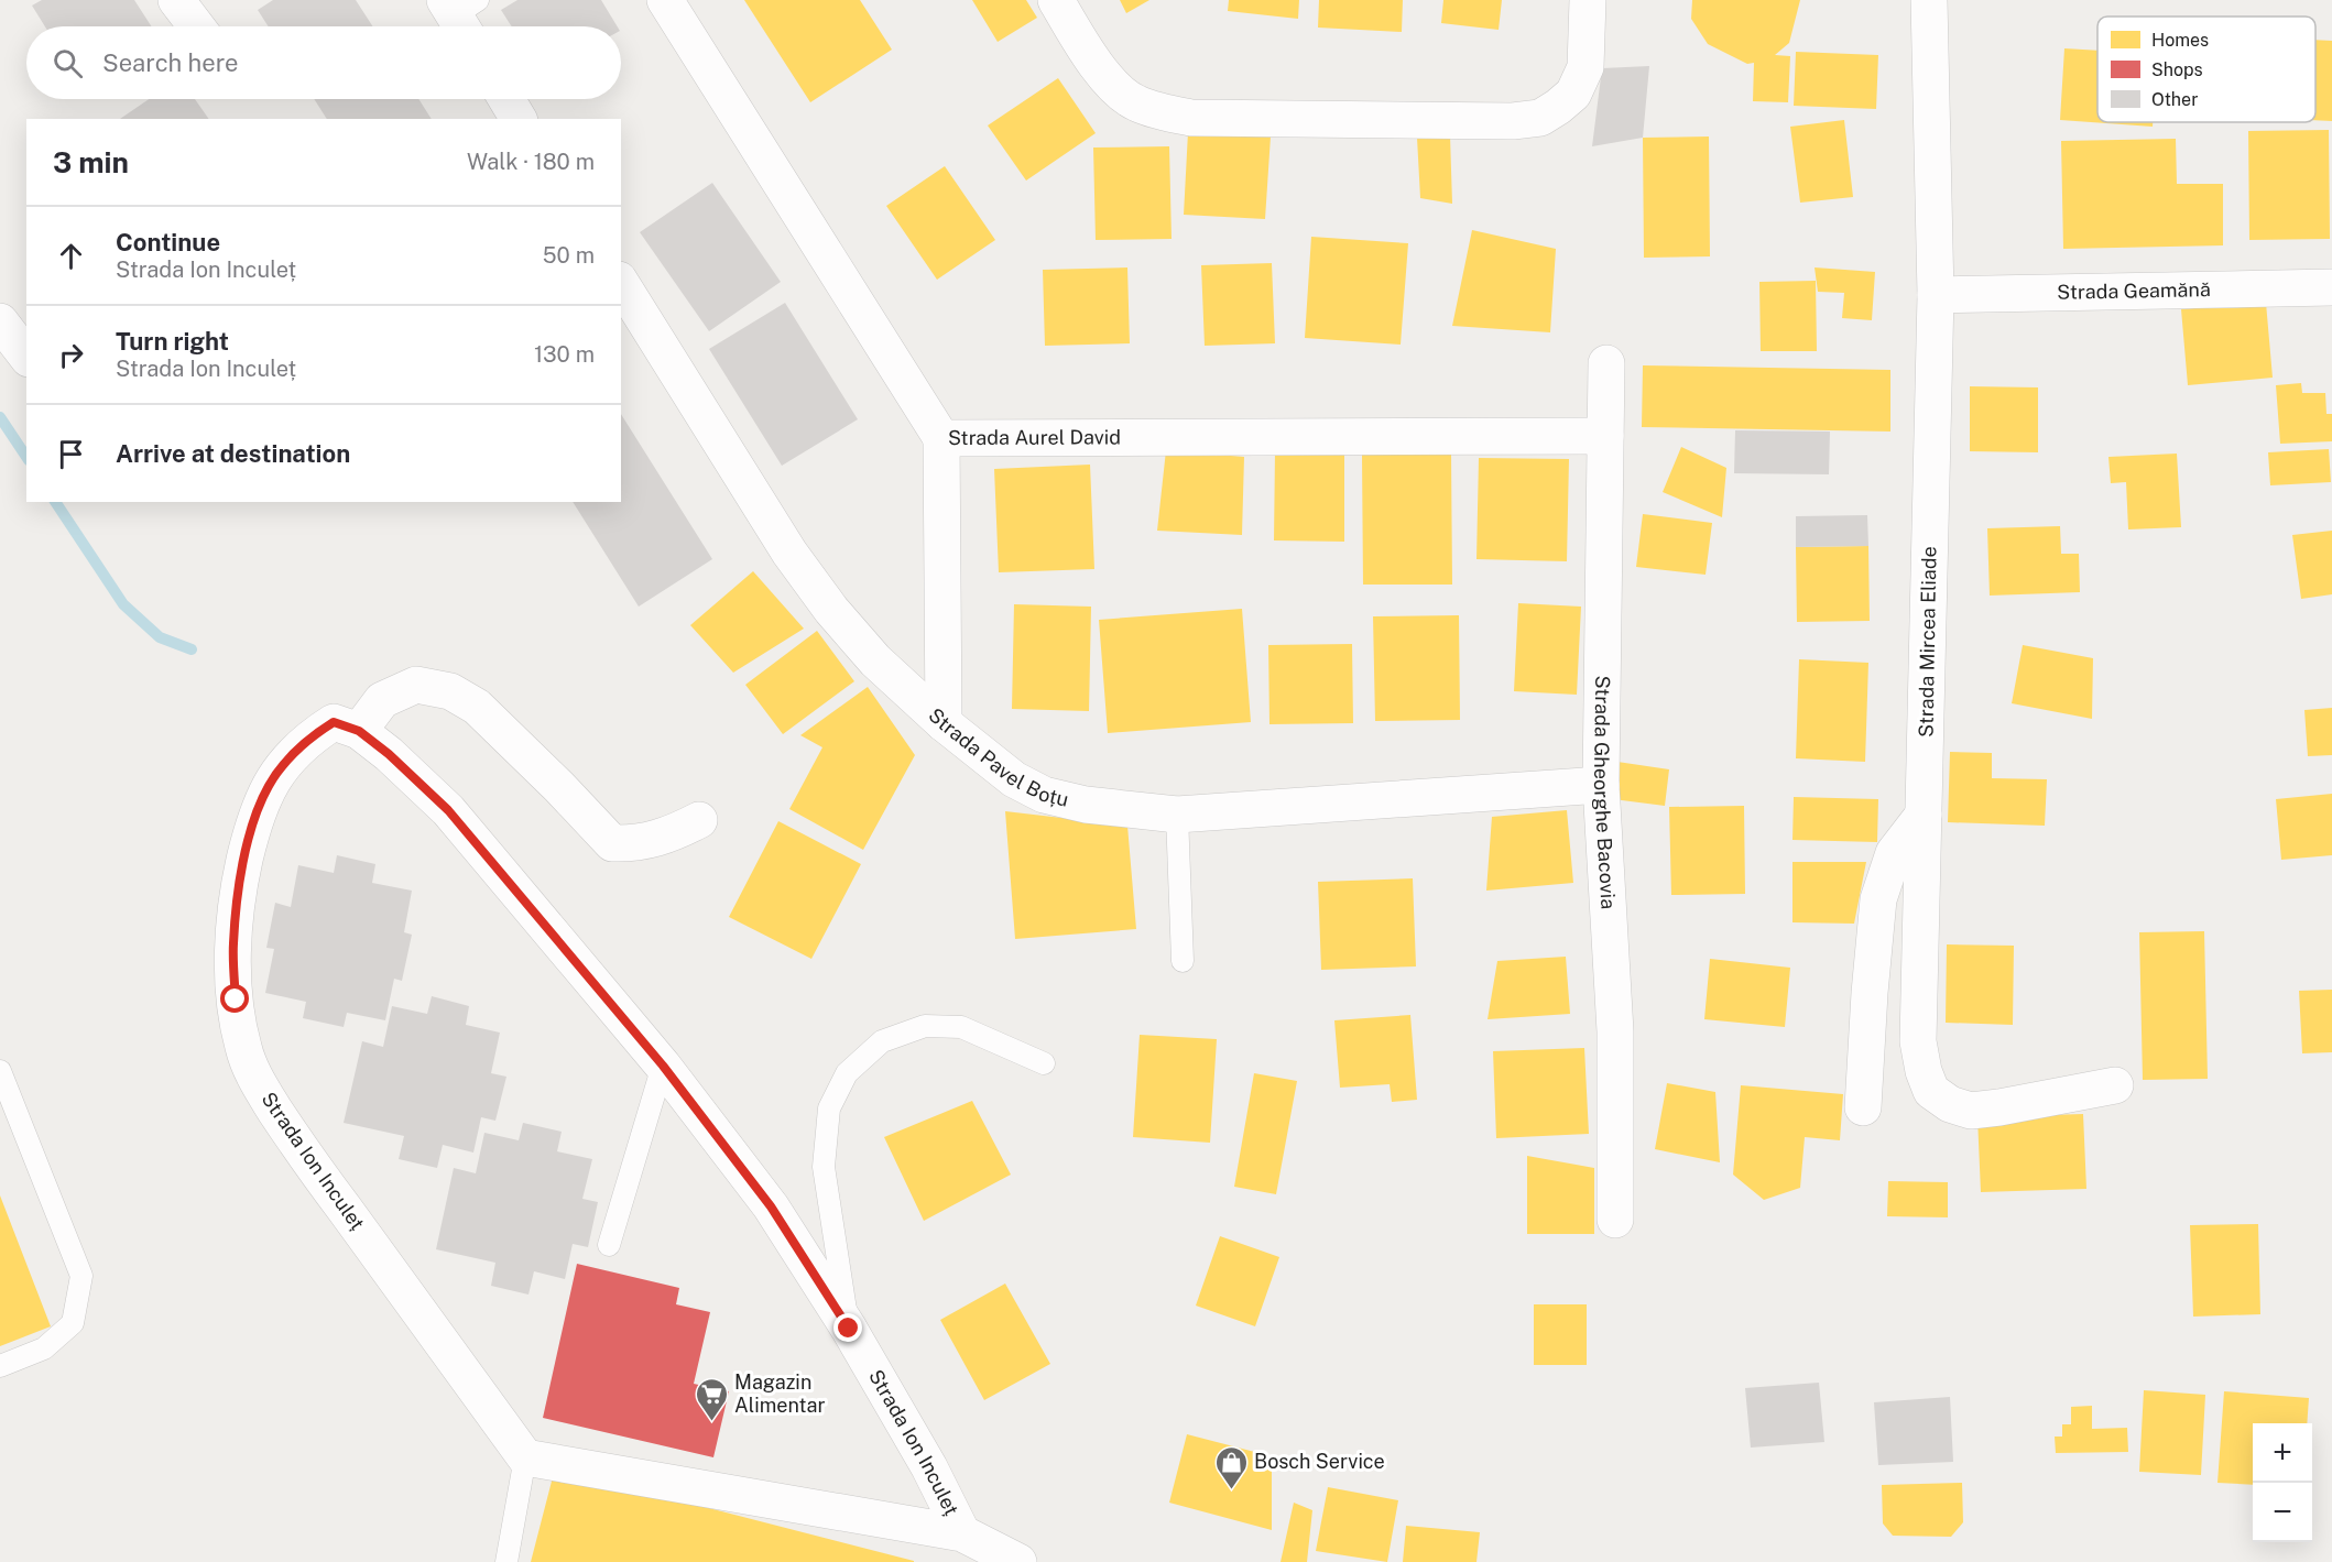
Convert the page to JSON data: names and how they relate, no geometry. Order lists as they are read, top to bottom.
{
  "streets": {
    "street": [
      "Strada Geamănă",
      "Strada Aurel David",
      "Strada Mircea Eliade",
      "Strada Pavel Boțu",
      "Strada Gheorghe Bacovia",
      "Strada Ion Inculeț"
    ]
  },
  "crossings": [
    ["Strada Geamănă", "Strada Mircea Eliade"],
    ["Strada Aurel David", "Strada Gheorghe Bacovia"],
    ["Strada Pavel Boțu", "Strada Gheorghe Bacovia"]
  ],
  "places": {
    "supermarket": ["Magazin Alimentar"],
    "shop": ["Bosch Service"]
  },
  "legend": ["Homes", "Shops", "Other"],
  "page": {
    "search": "Search here",
    "heading": ["3 min", "Walk · 180 m"],
    "list": [
      ["Continue", "Strada Ion Inculeț", "50 m"],
      ["Turn right", "Strada Ion Inculeț", "130 m"],
      "Arrive at destination"
    ],
    "map_buttons": ["+", "−"]
  }
}
